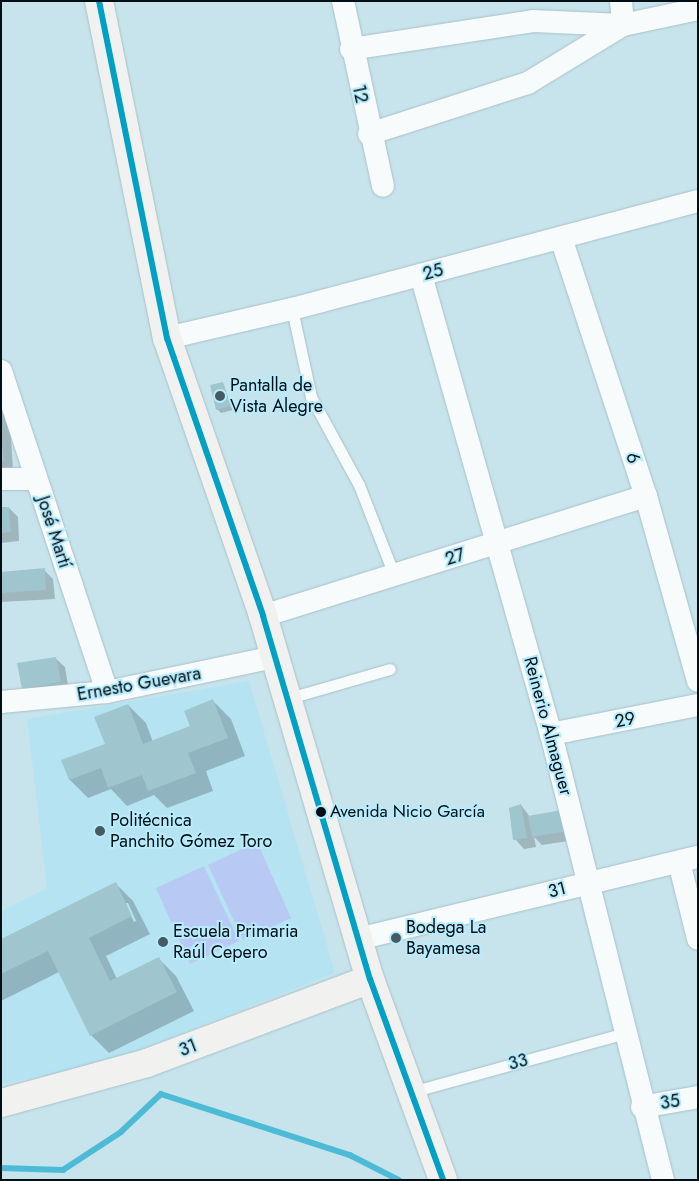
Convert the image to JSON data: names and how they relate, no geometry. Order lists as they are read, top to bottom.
{
  "streets": {
    "street": [
      "12",
      "25",
      "6",
      "José Martí",
      "27",
      "Ernesto Guevara",
      "29",
      "Reinerio Almaguer",
      "31",
      "35"
    ],
    "lane": ["33"]
  },
  "crossings": [
    ["25", "6"],
    ["25", "Reinerio Almaguer"],
    ["6", "27"],
    ["José Martí", "Ernesto Guevara"],
    ["27", "Reinerio Almaguer"],
    ["29", "Reinerio Almaguer"],
    ["Reinerio Almaguer", "31"],
    ["Reinerio Almaguer", "33"],
    ["Reinerio Almaguer", "35"]
  ],
  "places": [
    "Pantalla de Vista Alegre",
    "Avenida Nicio García",
    "Politécnica Panchito Gómez Toro",
    "Bodega La Bayamesa",
    "Escuela Primaria Raúl Cepero"
  ]
}
